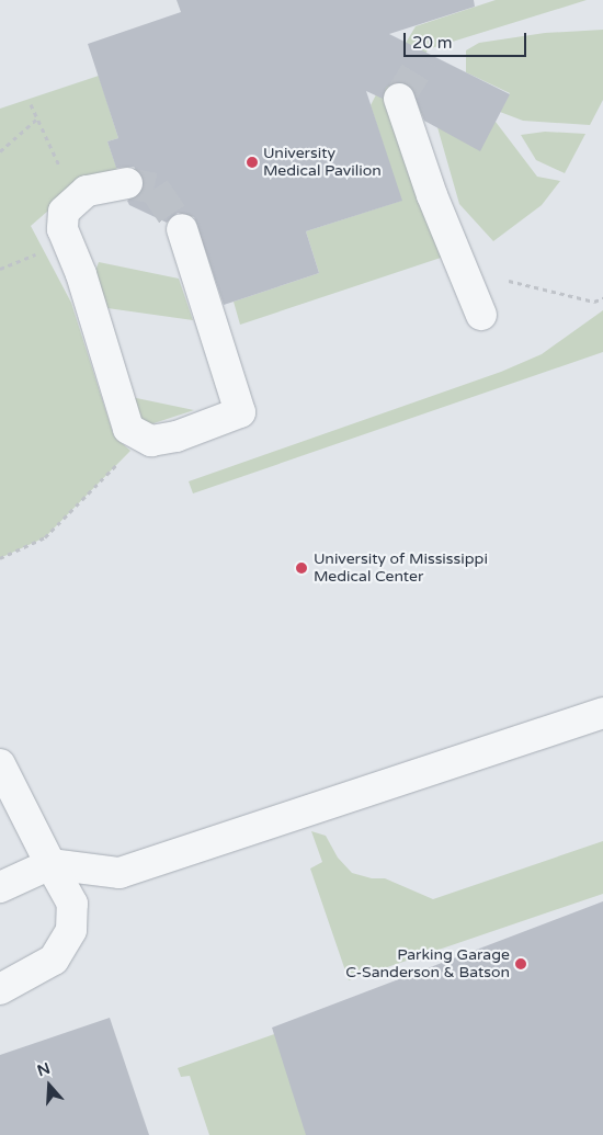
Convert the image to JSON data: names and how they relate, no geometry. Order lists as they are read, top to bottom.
{
  "places": ["University Medical Pavilion", "University of Mississippi Medical Center", "Parking Garage C-Sanderson & Batson"],
  "scale_bar": "20 m",
  "north": "top"
}
